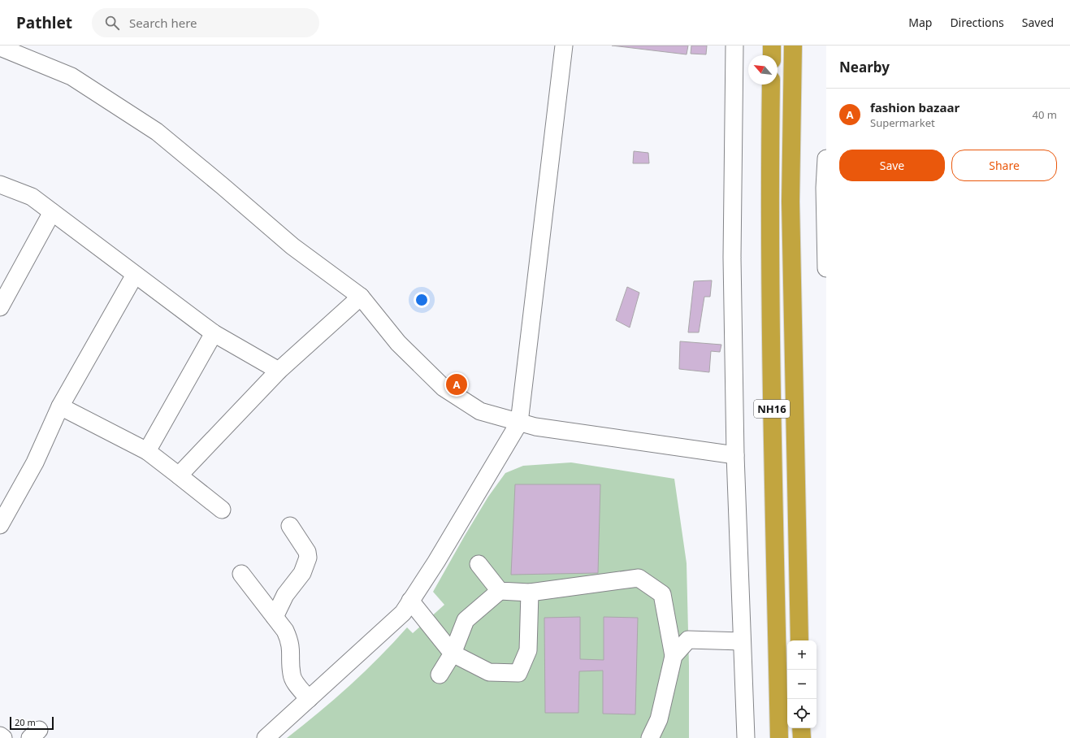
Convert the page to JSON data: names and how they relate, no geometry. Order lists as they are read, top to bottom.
{
  "streets": {
    "highway": ["NH16"]
  },
  "scale_bar": "20 m",
  "north": "top left",
  "page": {
    "header": "Pathlet",
    "search": "Search here",
    "nav": ["Map", "Directions", "Saved"],
    "heading": "Nearby",
    "list": [
      {
        "mark": "A",
        "name": "fashion bazaar",
        "note": "Supermarket",
        "value": "40 m"
      }
    ],
    "buttons": ["Save", "Share"],
    "pins": "A",
    "map_buttons": ["+", "−"],
    "scale": "20 m"
  }
}
